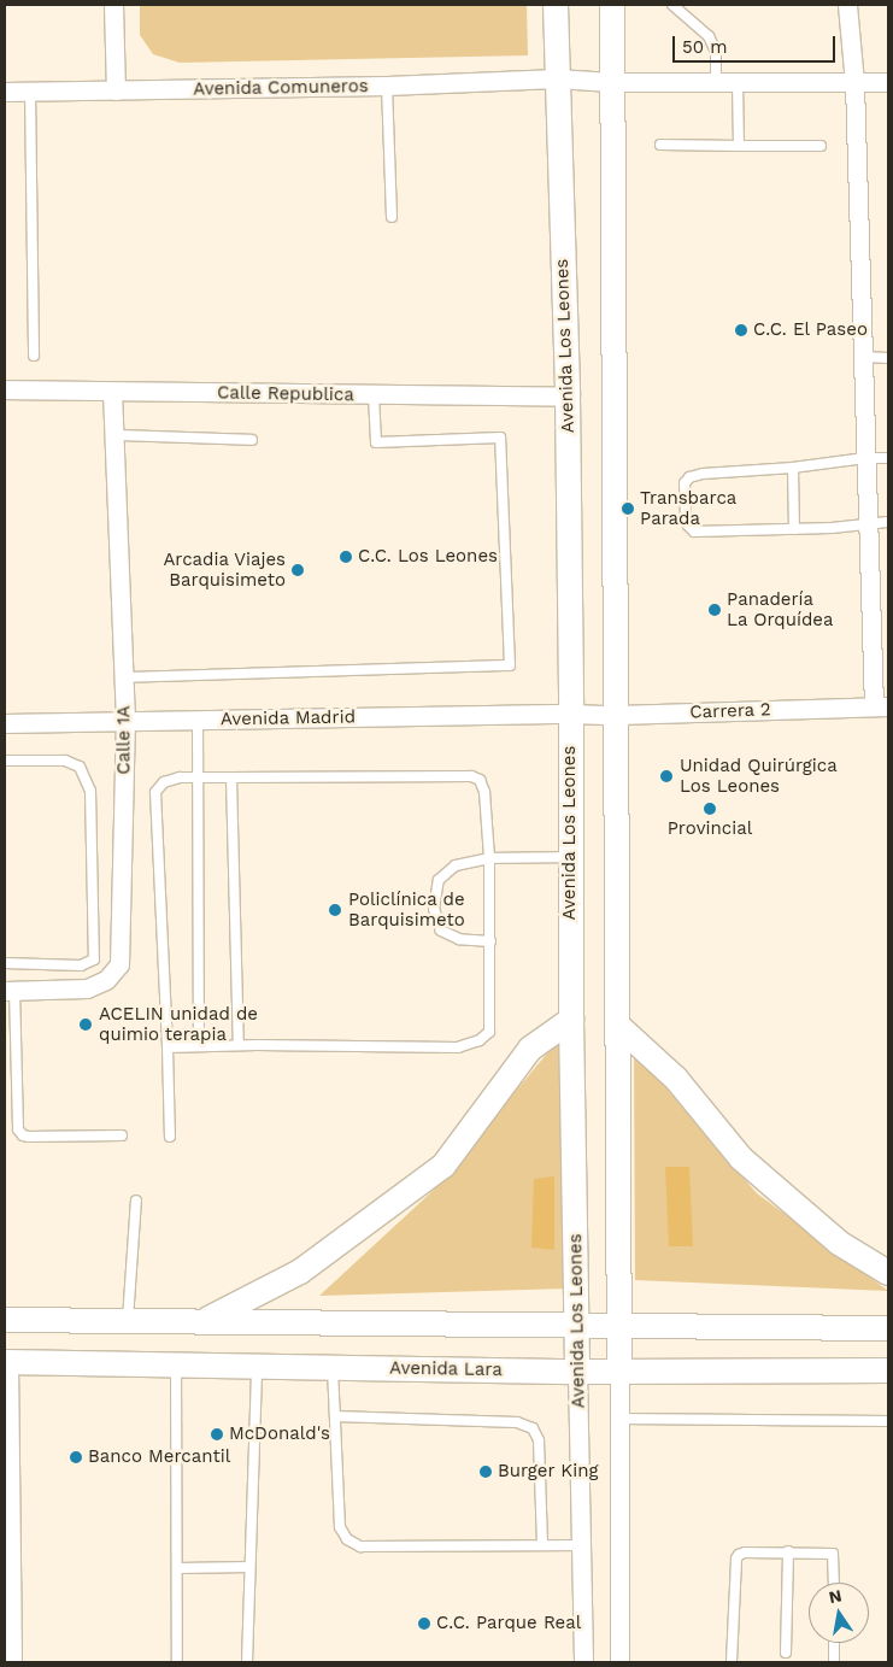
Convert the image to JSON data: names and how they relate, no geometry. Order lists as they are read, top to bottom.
{
  "streets": {
    "street": [
      "Avenida Comuneros",
      "Avenida Los Leones",
      "Calle Republica",
      "Carrera 2",
      "Avenida Madrid",
      "Calle 1A",
      "Avenida Lara"
    ]
  },
  "crossings": [
    ["Avenida Comuneros", "Avenida Los Leones"],
    ["Avenida Los Leones", "Calle Republica"],
    ["Avenida Los Leones", "Carrera 2"],
    ["Avenida Los Leones", "Avenida Madrid"],
    ["Avenida Los Leones", "Avenida Lara"],
    ["Calle Republica", "Calle 1A"],
    ["Carrera 2", "Avenida Madrid"],
    ["Avenida Madrid", "Calle 1A"]
  ],
  "places": [
    "C.C. El Paseo",
    "Transbarca Parada",
    "C.C. Los Leones",
    "Arcadia Viajes Barquisimeto",
    "Panadería La Orquídea",
    "Unidad Quirúrgica Los Leones",
    "Provincial",
    "Policlínica de Barquisimeto",
    "ACELIN unidad de quimio terapia",
    "McDonald's",
    "Banco Mercantil",
    "Burger King",
    "C.C. Parque Real"
  ],
  "scale_bar": "50 m",
  "north": "top"
}
